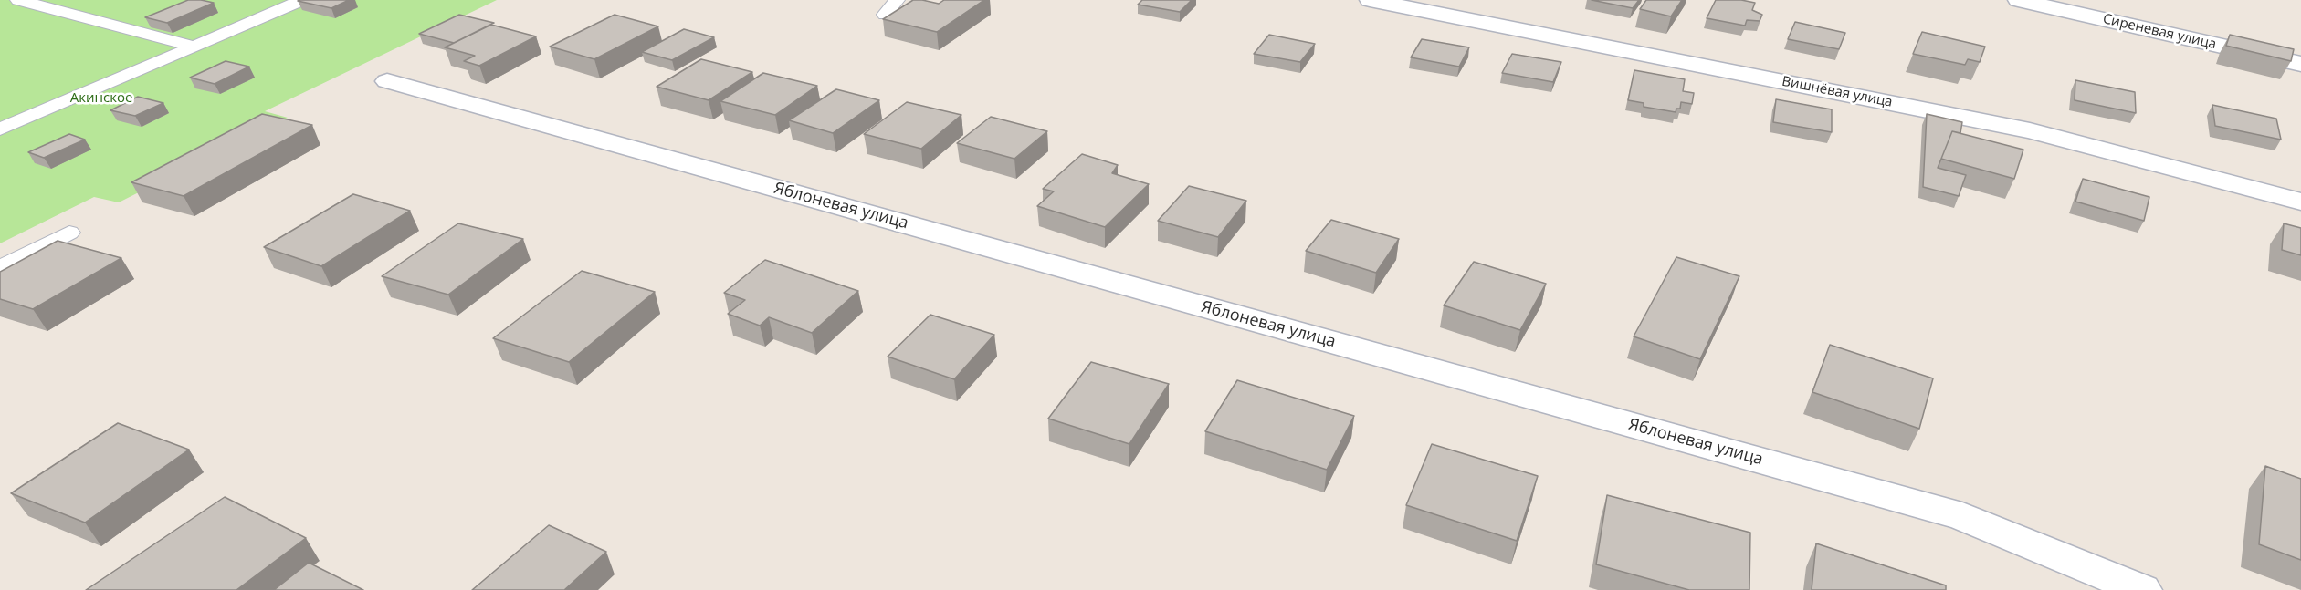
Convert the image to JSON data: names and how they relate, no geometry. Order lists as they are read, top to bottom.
{
  "streets": {
    "street": ["Сиреневая улица", "Вишнёвая улица", "Яблоневая улица"]
  },
  "parks": ["Акинское"]
}
